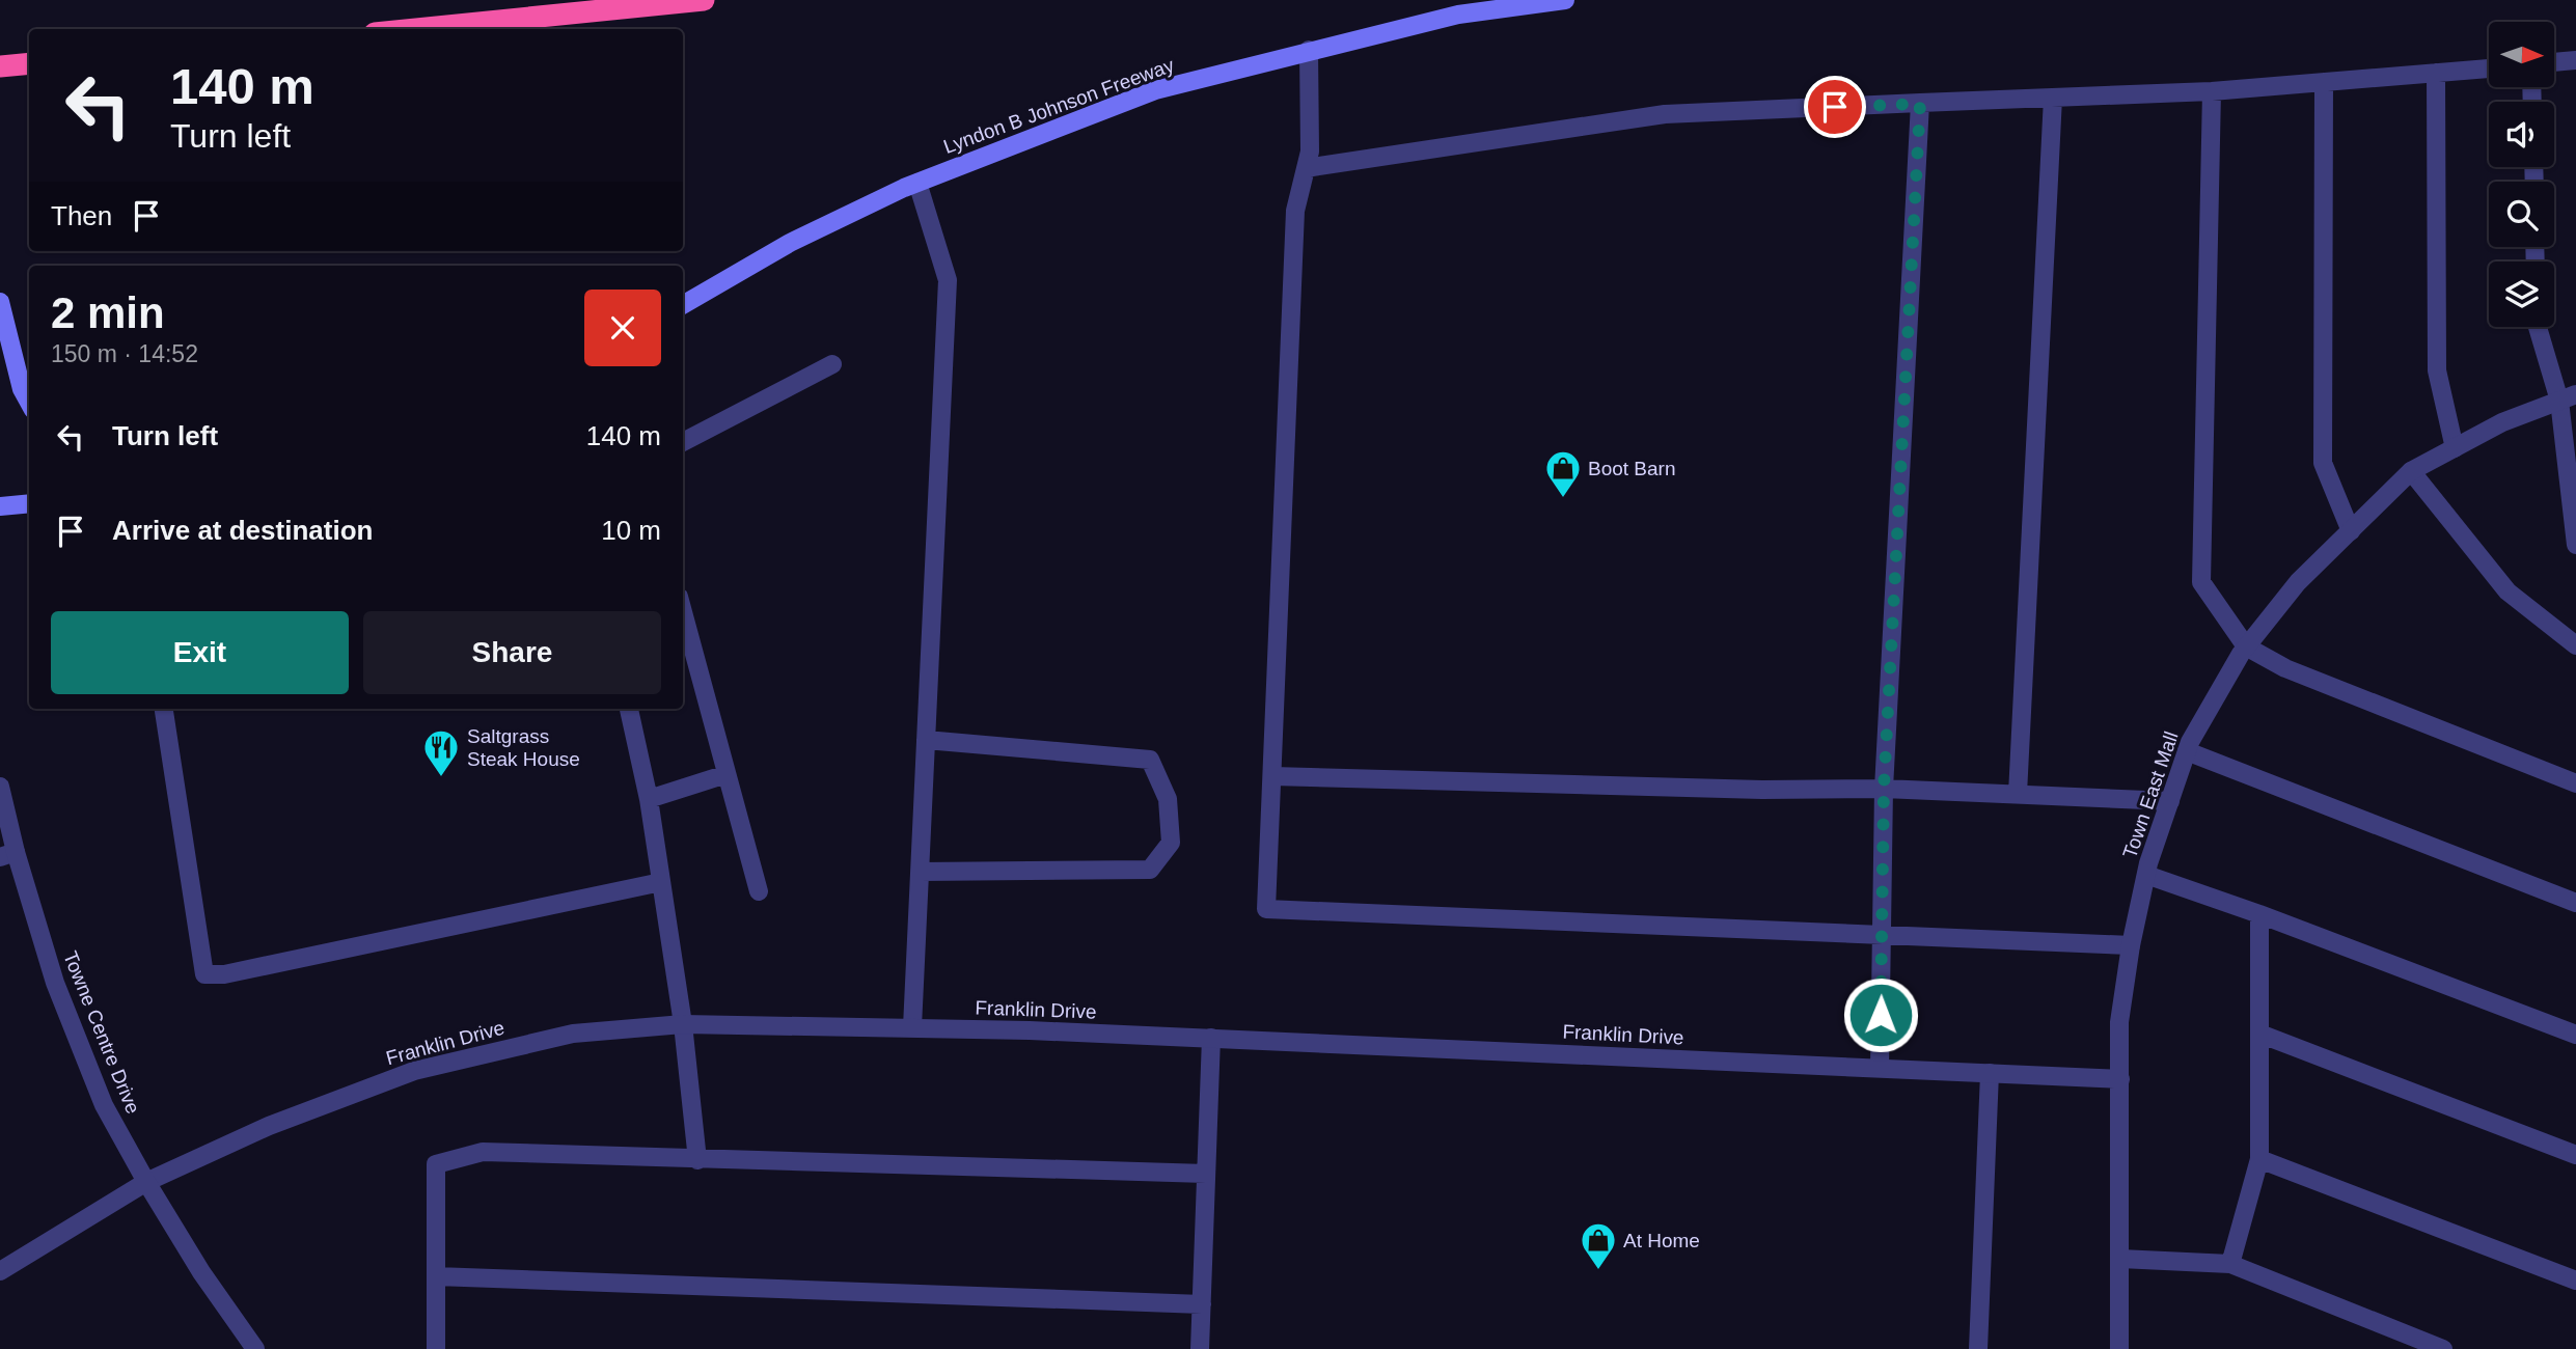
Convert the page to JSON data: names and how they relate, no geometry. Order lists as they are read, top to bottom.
{
  "streets": {
    "main road": ["Lyndon B Johnson Freeway"],
    "street": ["Town East Mall", "Franklin Drive", "Towne Centre Drive"]
  },
  "crossings": [
    ["Town East Mall", "Franklin Drive"],
    ["Franklin Drive", "Towne Centre Drive"]
  ],
  "places": {
    "shop": ["Boot Barn", "At Home"],
    "restaurant": ["Saltgrass Steak House"]
  },
  "north": "right",
  "page": {
    "turn": ["140 m", "Turn left"],
    "then": "Then",
    "heading": ["2 min", "150 m · 14:52"],
    "list": [
      {
        "name": "Turn left",
        "value": "140 m"
      },
      {
        "name": "Arrive at destination",
        "value": "10 m"
      }
    ],
    "buttons": ["Exit", "Share"]
  }
}
